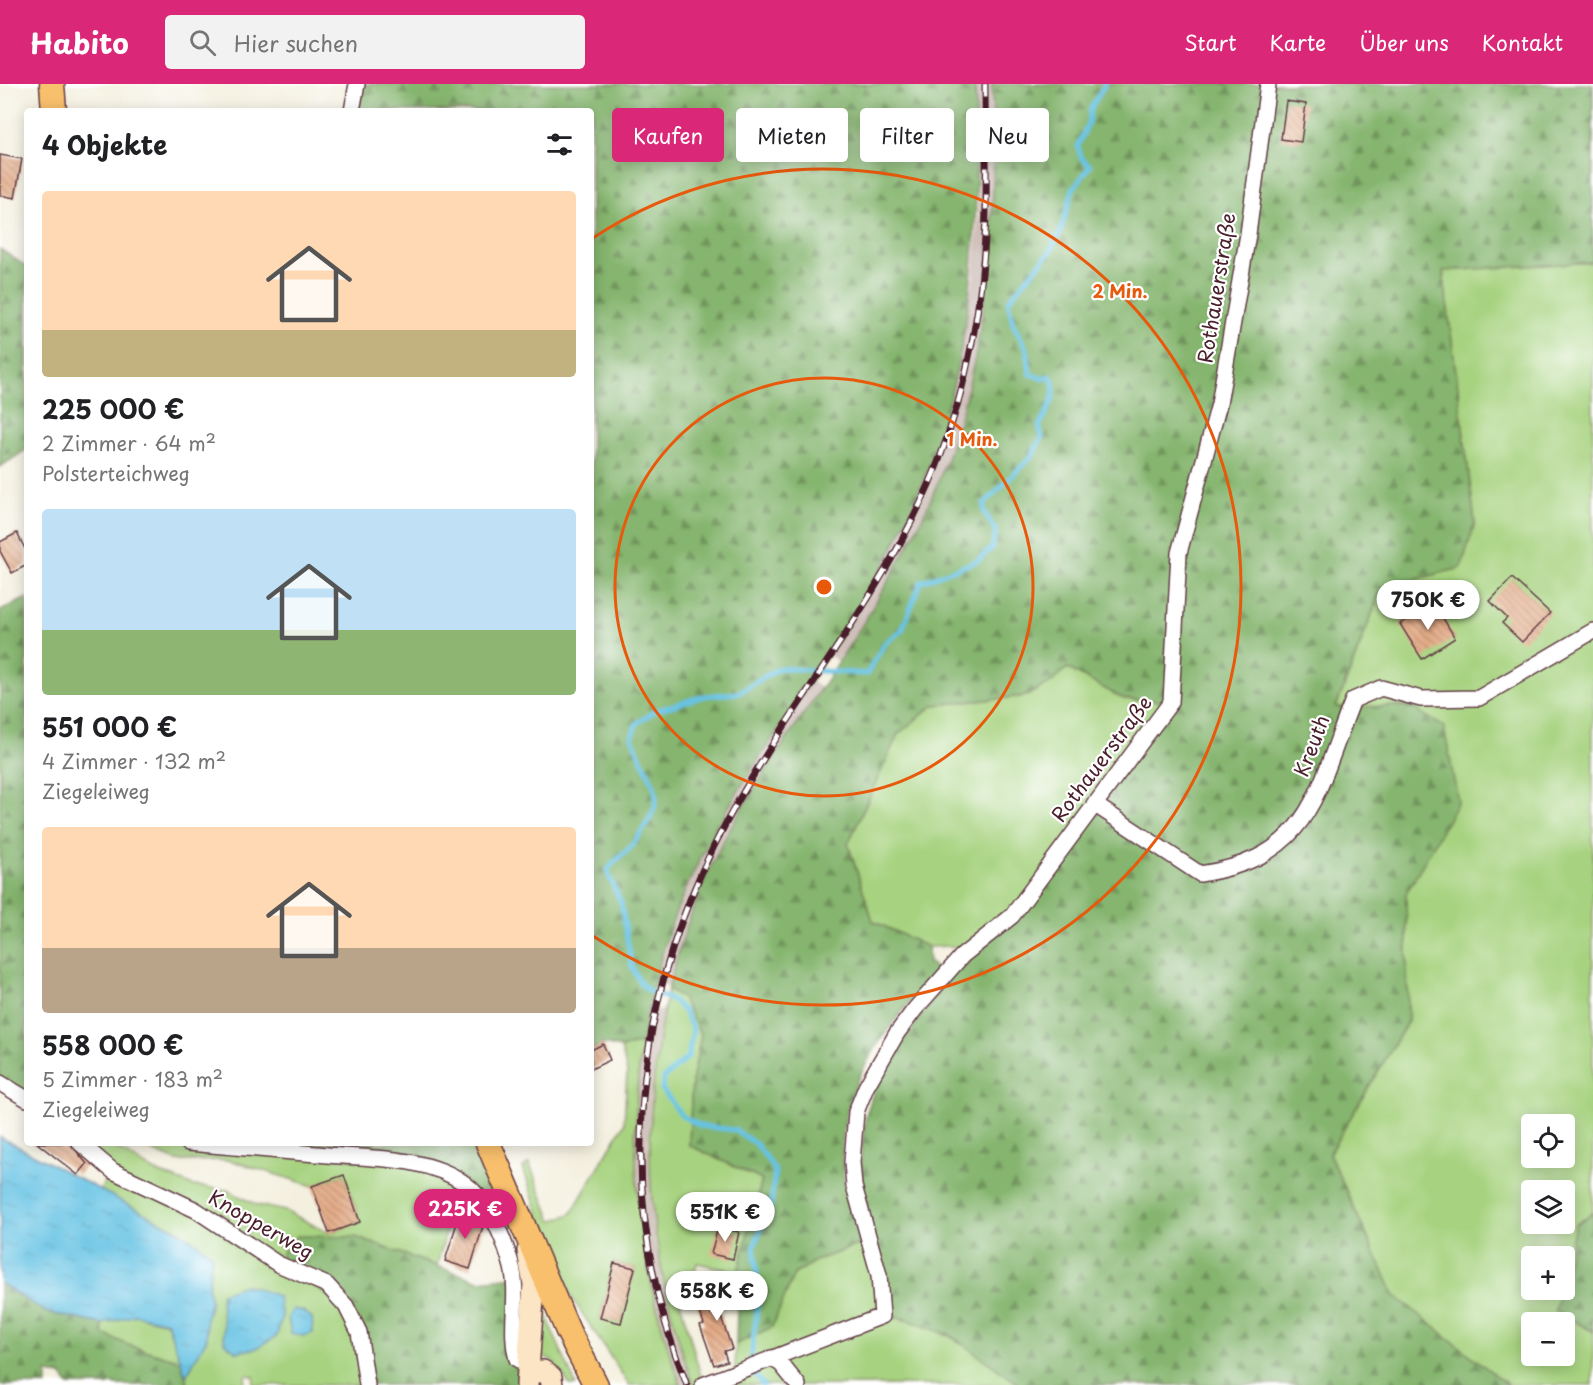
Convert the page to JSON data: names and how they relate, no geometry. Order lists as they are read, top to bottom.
{
  "streets": {
    "street": ["Rothauerstraße", "Kreuth", "Knopperweg"]
  },
  "crossings": [
    ["Rothauerstraße", "Kreuth"]
  ],
  "page": {
    "header": "Habito",
    "search": "Hier suchen",
    "nav": [
      "Start",
      "Karte",
      "Über uns",
      "Kontakt"
    ],
    "chip": [
      "Kaufen",
      "Mieten",
      "Filter",
      "Neu"
    ],
    "heading": "4 Objekte",
    "list": [
      {
        "name": "225 000 €",
        "note": "2 Zimmer · 64 m² · Polsterteichweg"
      },
      {
        "name": "551 000 €",
        "note": "4 Zimmer · 132 m² · Ziegeleiweg"
      },
      {
        "name": "558 000 €",
        "note": "5 Zimmer · 183 m² · Ziegeleiweg"
      }
    ],
    "price": [
      "750K €",
      "225K €",
      "551K €",
      "558K €"
    ],
    "map_buttons": ["+", "−"]
  },
  "rings": ["2 Min.", "1 Min."]
}
